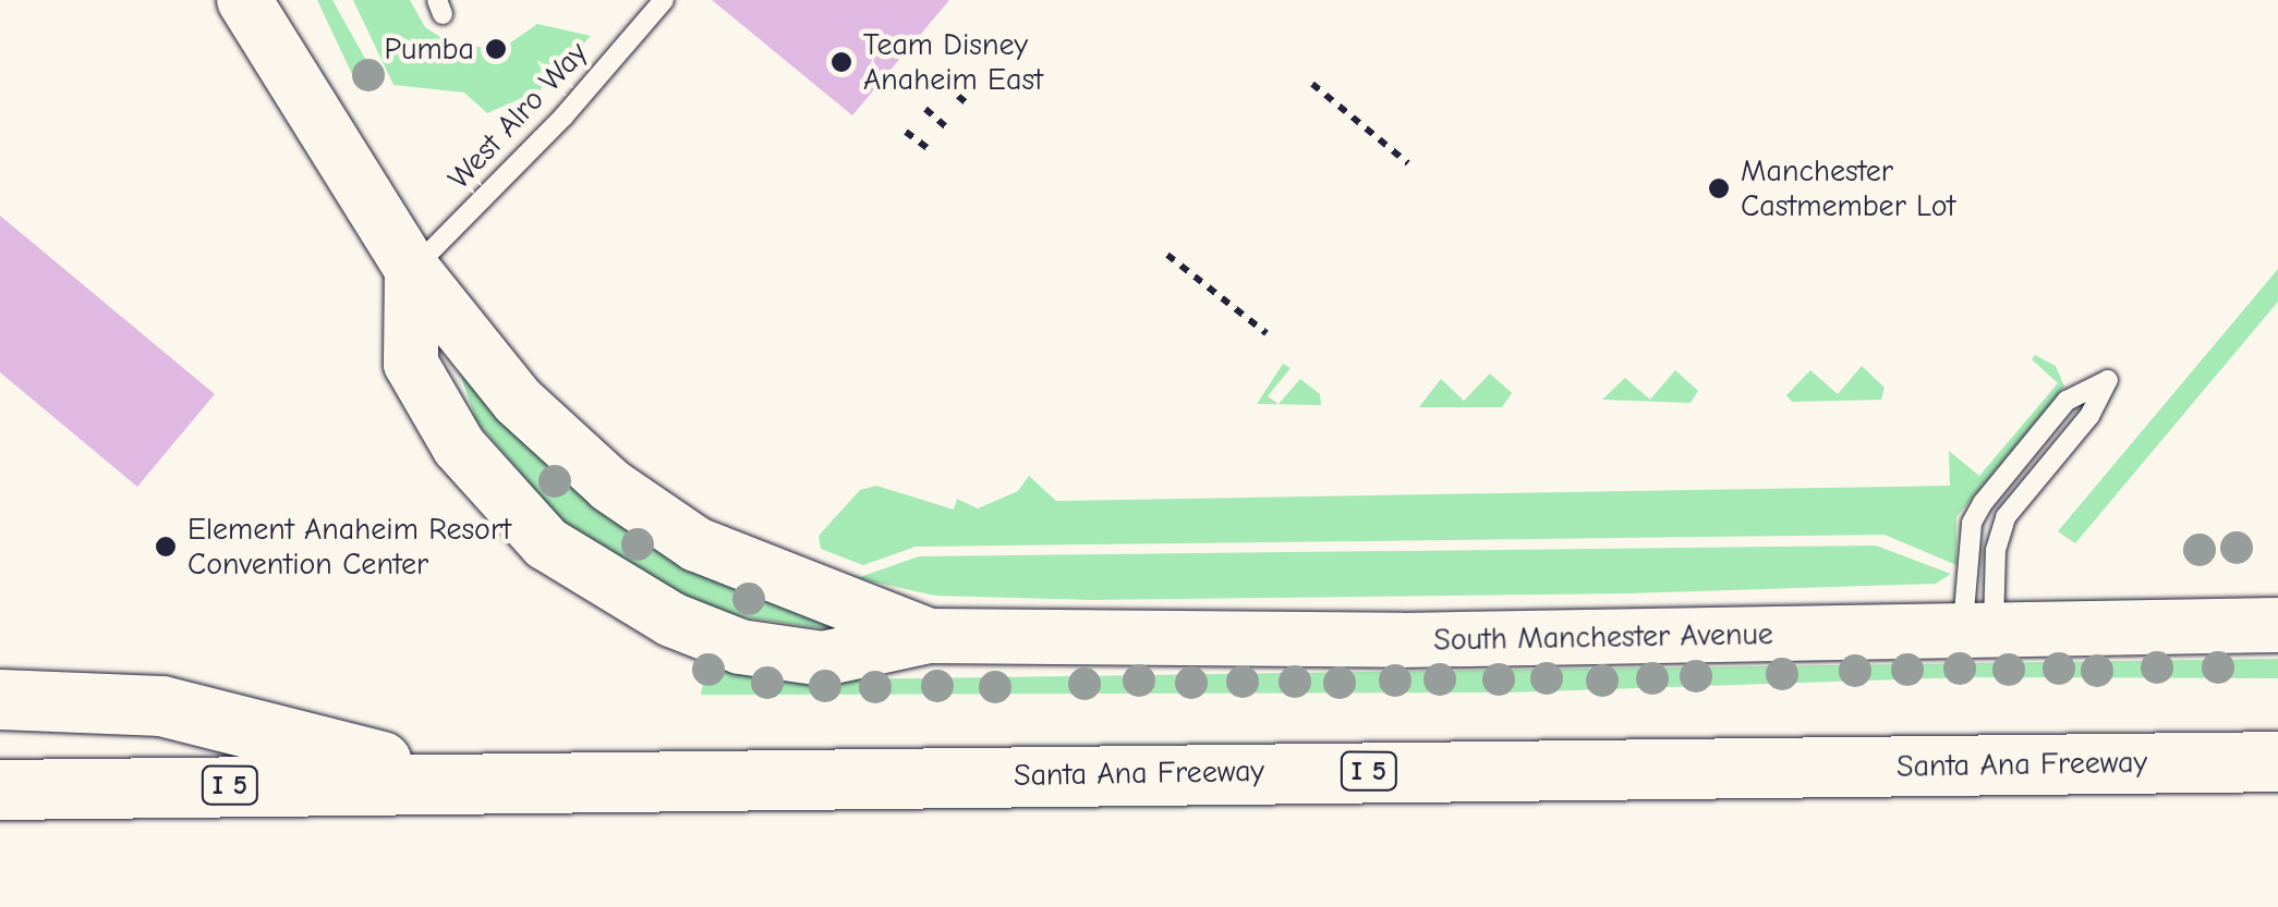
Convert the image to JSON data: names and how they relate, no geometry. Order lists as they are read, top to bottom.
{
  "streets": {
    "highway": ["Santa Ana Freeway", "I 5"],
    "street": ["South Manchester Avenue"],
    "lane": ["West Alro Way"]
  },
  "crossings": [
    ["West Alro Way", "South Manchester Avenue"]
  ],
  "places": [
    "Pumba",
    "Team Disney Anaheim East",
    "Manchester Castmember Lot",
    "Element Anaheim Resort Convention Center"
  ]
}
